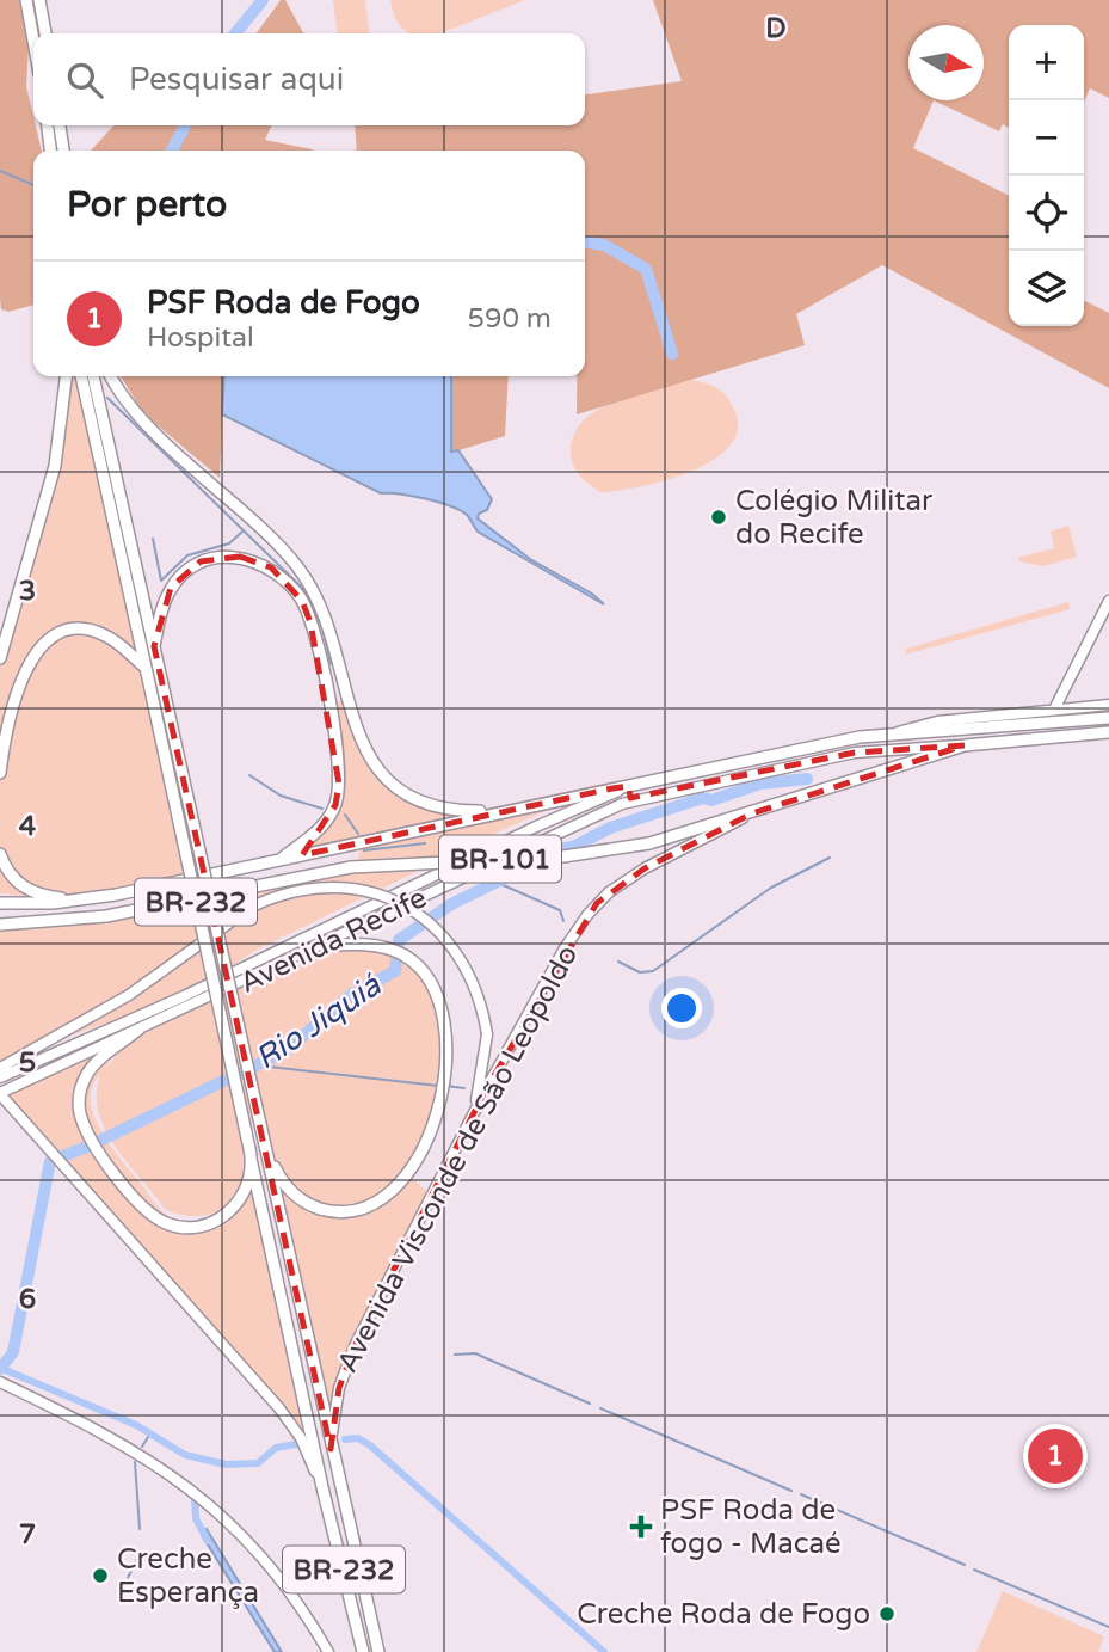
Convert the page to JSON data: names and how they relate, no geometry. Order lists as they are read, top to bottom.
{
  "streets": {
    "highway": ["BR-101", "BR-232", "Avenida Visconde de São Leopoldo"],
    "main road": ["Avenida Recife"]
  },
  "crossings": [
    ["BR-101", "Avenida Recife"],
    ["BR-232", "Avenida Visconde de São Leopoldo"],
    ["Avenida Recife", "Avenida Visconde de São Leopoldo"]
  ],
  "water": ["Rio Jiquiá"],
  "places": {
    "other": ["Colégio Militar do Recife", "Creche Esperança", "Creche Roda de Fogo"],
    "health": ["PSF Roda de fogo - Macaé"]
  },
  "north": "right",
  "page": {
    "map_buttons": ["+", "−"],
    "search": "Pesquisar aqui",
    "heading": "Por perto",
    "list": [
      {
        "mark": "1",
        "name": "PSF Roda de Fogo",
        "note": "Hospital",
        "value": "590 m"
      }
    ],
    "pins": "1"
  },
  "grid": {
    "columns": ["D"],
    "rows": [
      "3",
      "4",
      "5",
      "6",
      "7"
    ]
  }
}
